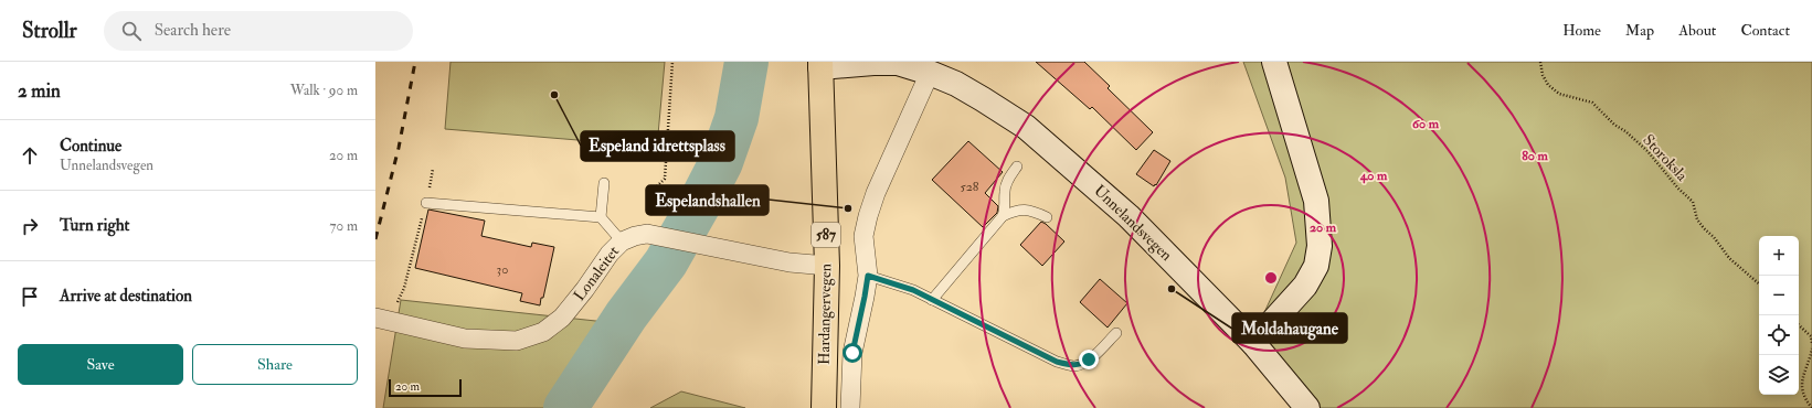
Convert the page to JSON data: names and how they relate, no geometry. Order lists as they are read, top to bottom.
{
  "streets": {
    "main road": ["Unnelandsvegen", "587", "Hardangervegen"],
    "street": ["Lonaleitet"],
    "path": ["Storoksla"]
  },
  "crossings": [
    ["Unnelandsvegen", "Hardangervegen"],
    ["Lonaleitet", "Hardangervegen"]
  ],
  "places": ["Espeland idrettsplass", "Espelandshallen", "Moldahaugane"],
  "house_numbers": ["528", "30"],
  "scale_bar": "20 m",
  "page": {
    "header": "Strollr",
    "search": "Search here",
    "nav": [
      "Home",
      "Map",
      "About",
      "Contact"
    ],
    "heading": ["2 min", "Walk · 90 m"],
    "list": [
      ["Continue", "Unnelandsvegen", "20 m"],
      ["Turn right", "70 m"],
      "Arrive at destination"
    ],
    "map_buttons": ["+", "−"],
    "buttons": ["Save", "Share"],
    "scale": "20 m"
  },
  "rings": [
    "60 m",
    "80 m",
    "40 m",
    "20 m"
  ]
}
